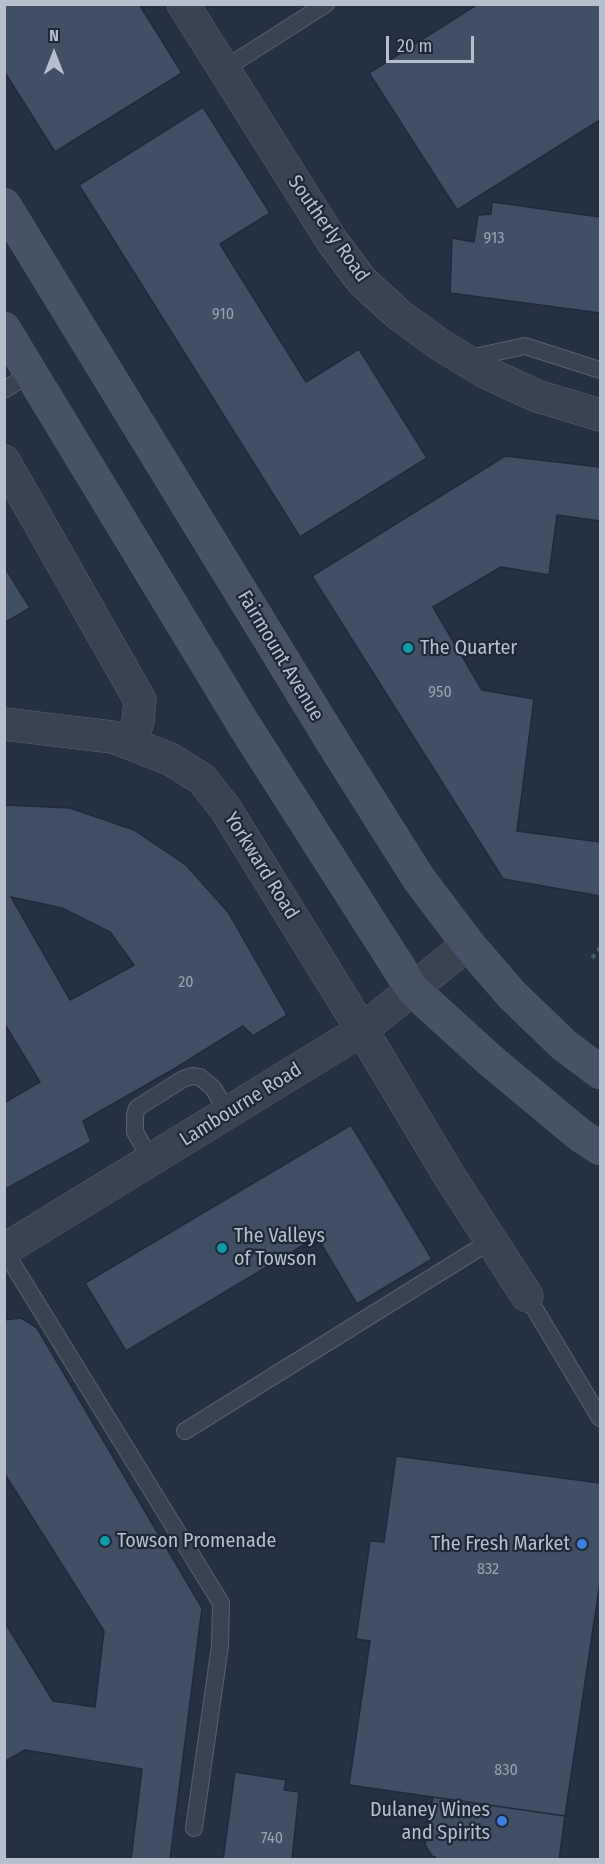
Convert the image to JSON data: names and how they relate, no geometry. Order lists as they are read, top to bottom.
{
  "streets": {
    "main road": ["Fairmount Avenue"],
    "street": ["Southerly Road", "Yorkward Road", "Lambourne Road"]
  },
  "crossings": [
    ["Fairmount Avenue", "Lambourne Road"],
    ["Yorkward Road", "Lambourne Road"]
  ],
  "places": [
    "The Quarter",
    "The Valleys of Towson",
    "Towson Promenade",
    "The Fresh Market",
    "Dulaney Wines and Spirits"
  ],
  "house_numbers": [
    "913",
    "910",
    "950",
    "20",
    "832",
    "830",
    "740"
  ],
  "scale_bar": "20 m",
  "north": "top"
}
